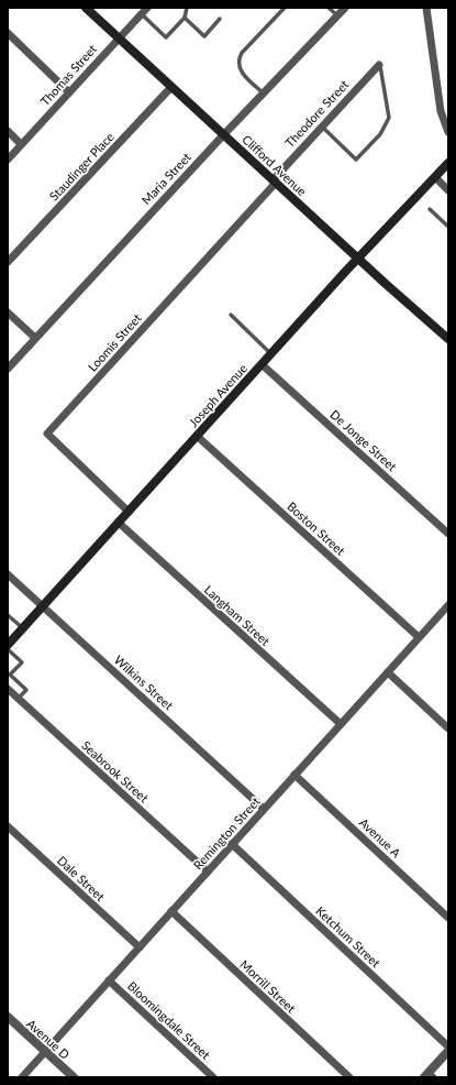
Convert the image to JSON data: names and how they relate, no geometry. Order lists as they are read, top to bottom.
{
  "streets": {
    "main road": ["Clifford Avenue", "Joseph Avenue"],
    "street": [
      "Thomas Street",
      "Theodore Street",
      "Staudinger Place",
      "Maria Street",
      "Loomis Street",
      "De Jonge Street",
      "Boston Street",
      "Langham Street",
      "Wilkins Street",
      "Seabrook Street",
      "Remington Street",
      "Avenue A",
      "Dale Street",
      "Ketchum Street",
      "Morrill Street",
      "Bloomingdale Street",
      "Avenue D"
    ]
  },
  "crossings": [
    ["Thomas Street", "Clifford Avenue"],
    ["Theodore Street", "Clifford Avenue"],
    ["Theodore Street", "Loomis Street"],
    ["Clifford Avenue", "Staudinger Place"],
    ["Clifford Avenue", "Maria Street"],
    ["Clifford Avenue", "Loomis Street"],
    ["Clifford Avenue", "Joseph Avenue"],
    ["Loomis Street", "Joseph Avenue"],
    ["Joseph Avenue", "De Jonge Street"],
    ["Joseph Avenue", "Boston Street"],
    ["Joseph Avenue", "Langham Street"],
    ["Joseph Avenue", "Wilkins Street"],
    ["Boston Street", "Remington Street"],
    ["Langham Street", "Remington Street"],
    ["Wilkins Street", "Remington Street"],
    ["Seabrook Street", "Remington Street"],
    ["Remington Street", "Avenue A"],
    ["Remington Street", "Dale Street"],
    ["Remington Street", "Ketchum Street"],
    ["Remington Street", "Morrill Street"],
    ["Remington Street", "Bloomingdale Street"],
    ["Remington Street", "Avenue D"]
  ]
}
